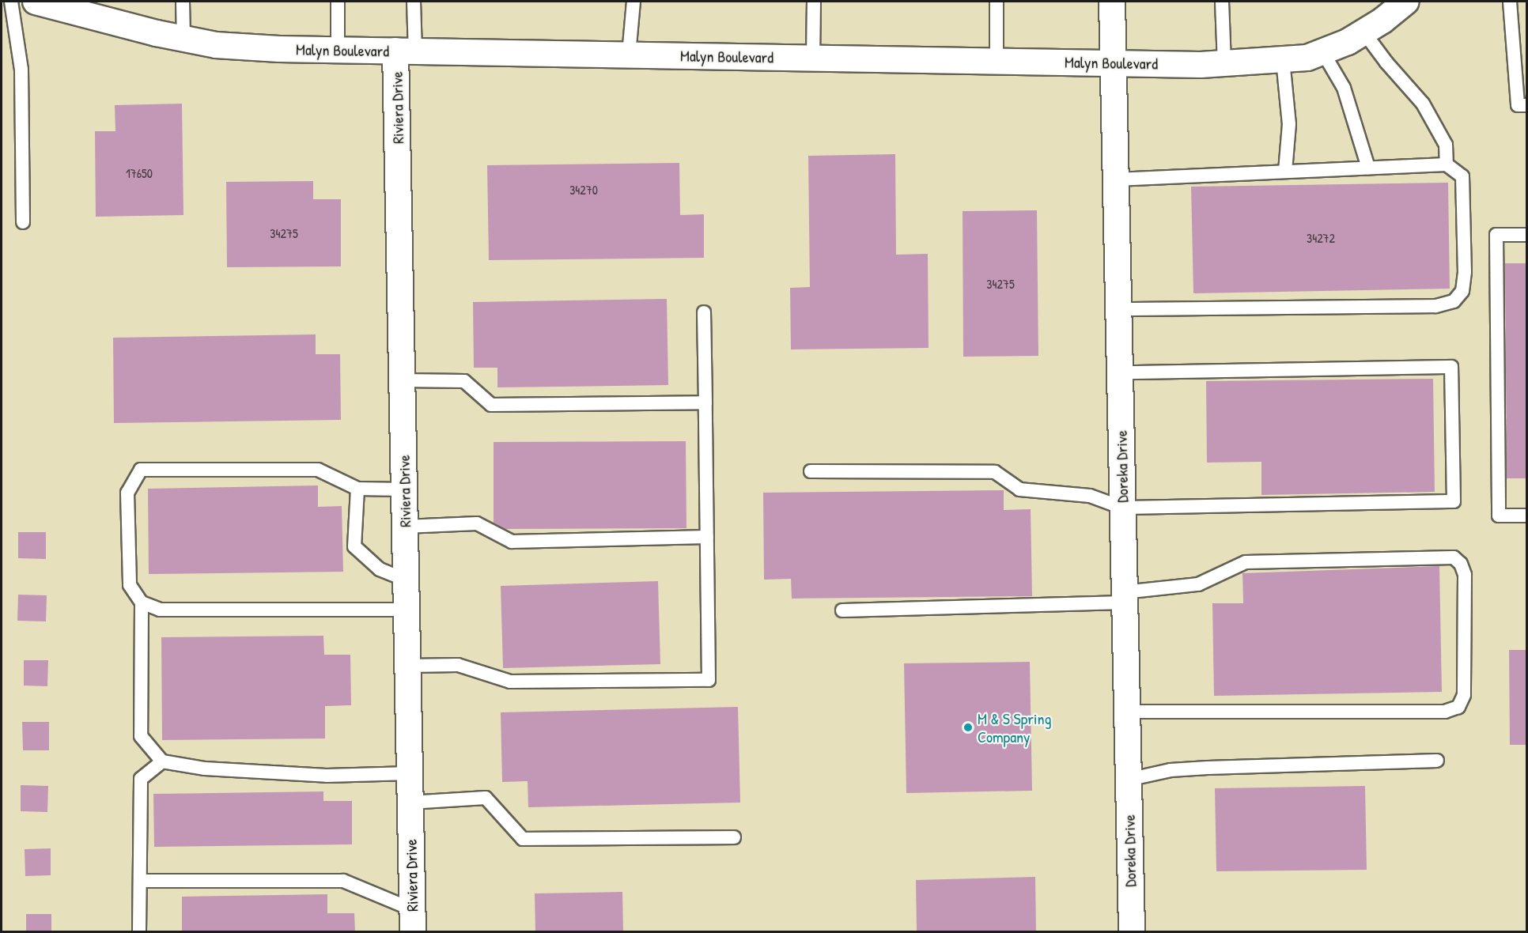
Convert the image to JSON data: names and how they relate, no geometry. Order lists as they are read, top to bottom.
{
  "streets": {
    "street": ["Malyn Boulevard", "Riviera Drive", "Doreka Drive"]
  },
  "crossings": [
    ["Malyn Boulevard", "Riviera Drive"],
    ["Malyn Boulevard", "Doreka Drive"]
  ],
  "places": ["M & S Spring Company"],
  "house_numbers": [
    "17650",
    "34270",
    "34275",
    "34272",
    "34275"
  ]
}
